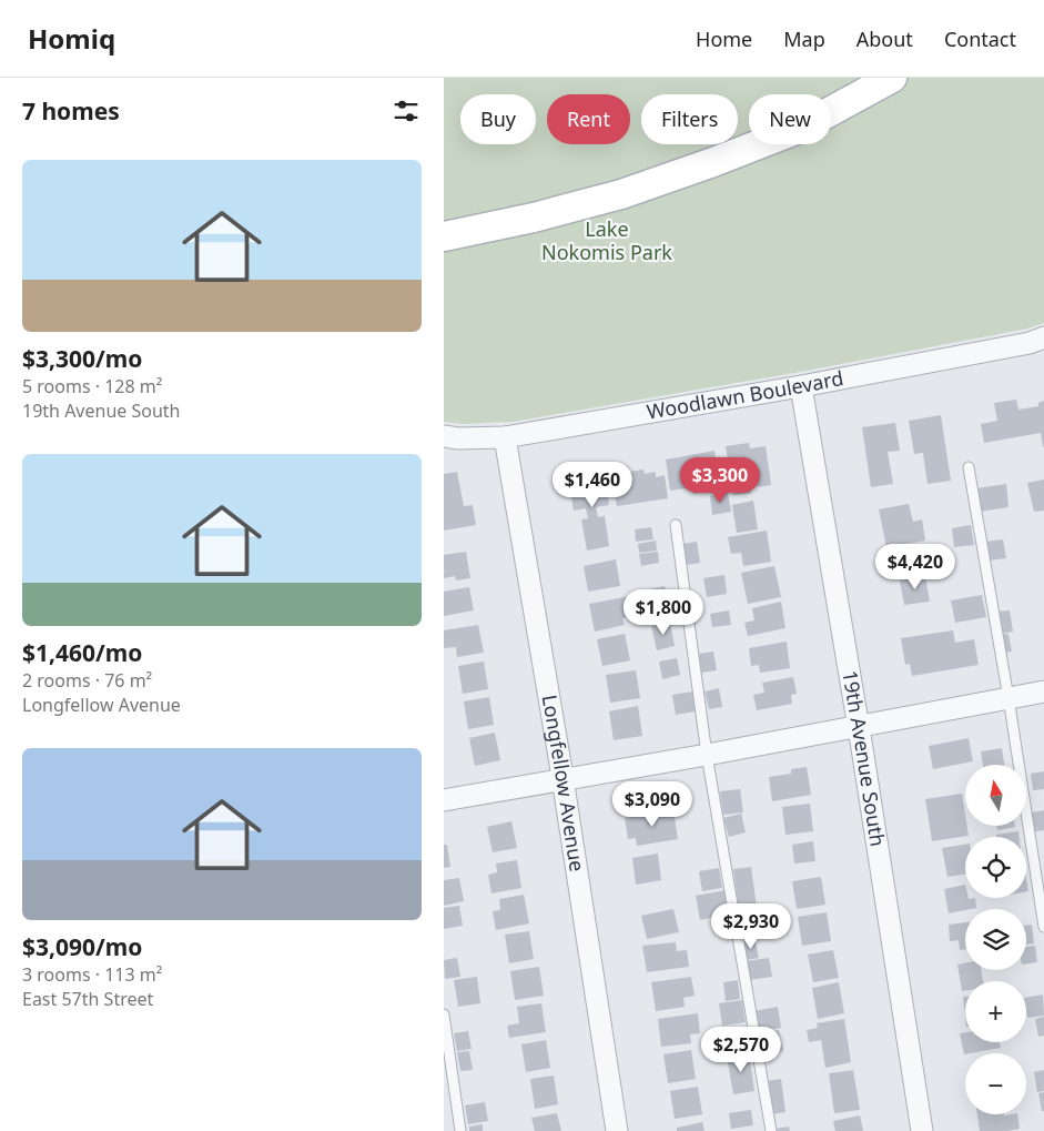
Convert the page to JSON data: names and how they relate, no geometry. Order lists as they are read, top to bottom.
{
  "streets": {
    "street": ["Woodlawn Boulevard", "19th Avenue South", "Longfellow Avenue"]
  },
  "crossings": [
    ["Woodlawn Boulevard", "19th Avenue South"],
    ["Woodlawn Boulevard", "Longfellow Avenue"]
  ],
  "parks": ["Lake Nokomis Park"],
  "north": "top",
  "page": {
    "header": "Homiq",
    "nav": [
      "Home",
      "Map",
      "About",
      "Contact"
    ],
    "heading": "7 homes",
    "chip": [
      "Buy",
      "Rent",
      "Filters",
      "New"
    ],
    "list": [
      {
        "name": "$3,300/mo",
        "note": "5 rooms · 128 m² · 19th Avenue South"
      },
      {
        "name": "$1,460/mo",
        "note": "2 rooms · 76 m² · Longfellow Avenue"
      },
      {
        "name": "$3,090/mo",
        "note": "3 rooms · 113 m² · East 57th Street"
      }
    ],
    "price": [
      "$3,300",
      "$1,460",
      "$4,420",
      "$1,800",
      "$3,090",
      "$2,930",
      "$2,570"
    ],
    "map_buttons": ["+", "−"]
  }
}
